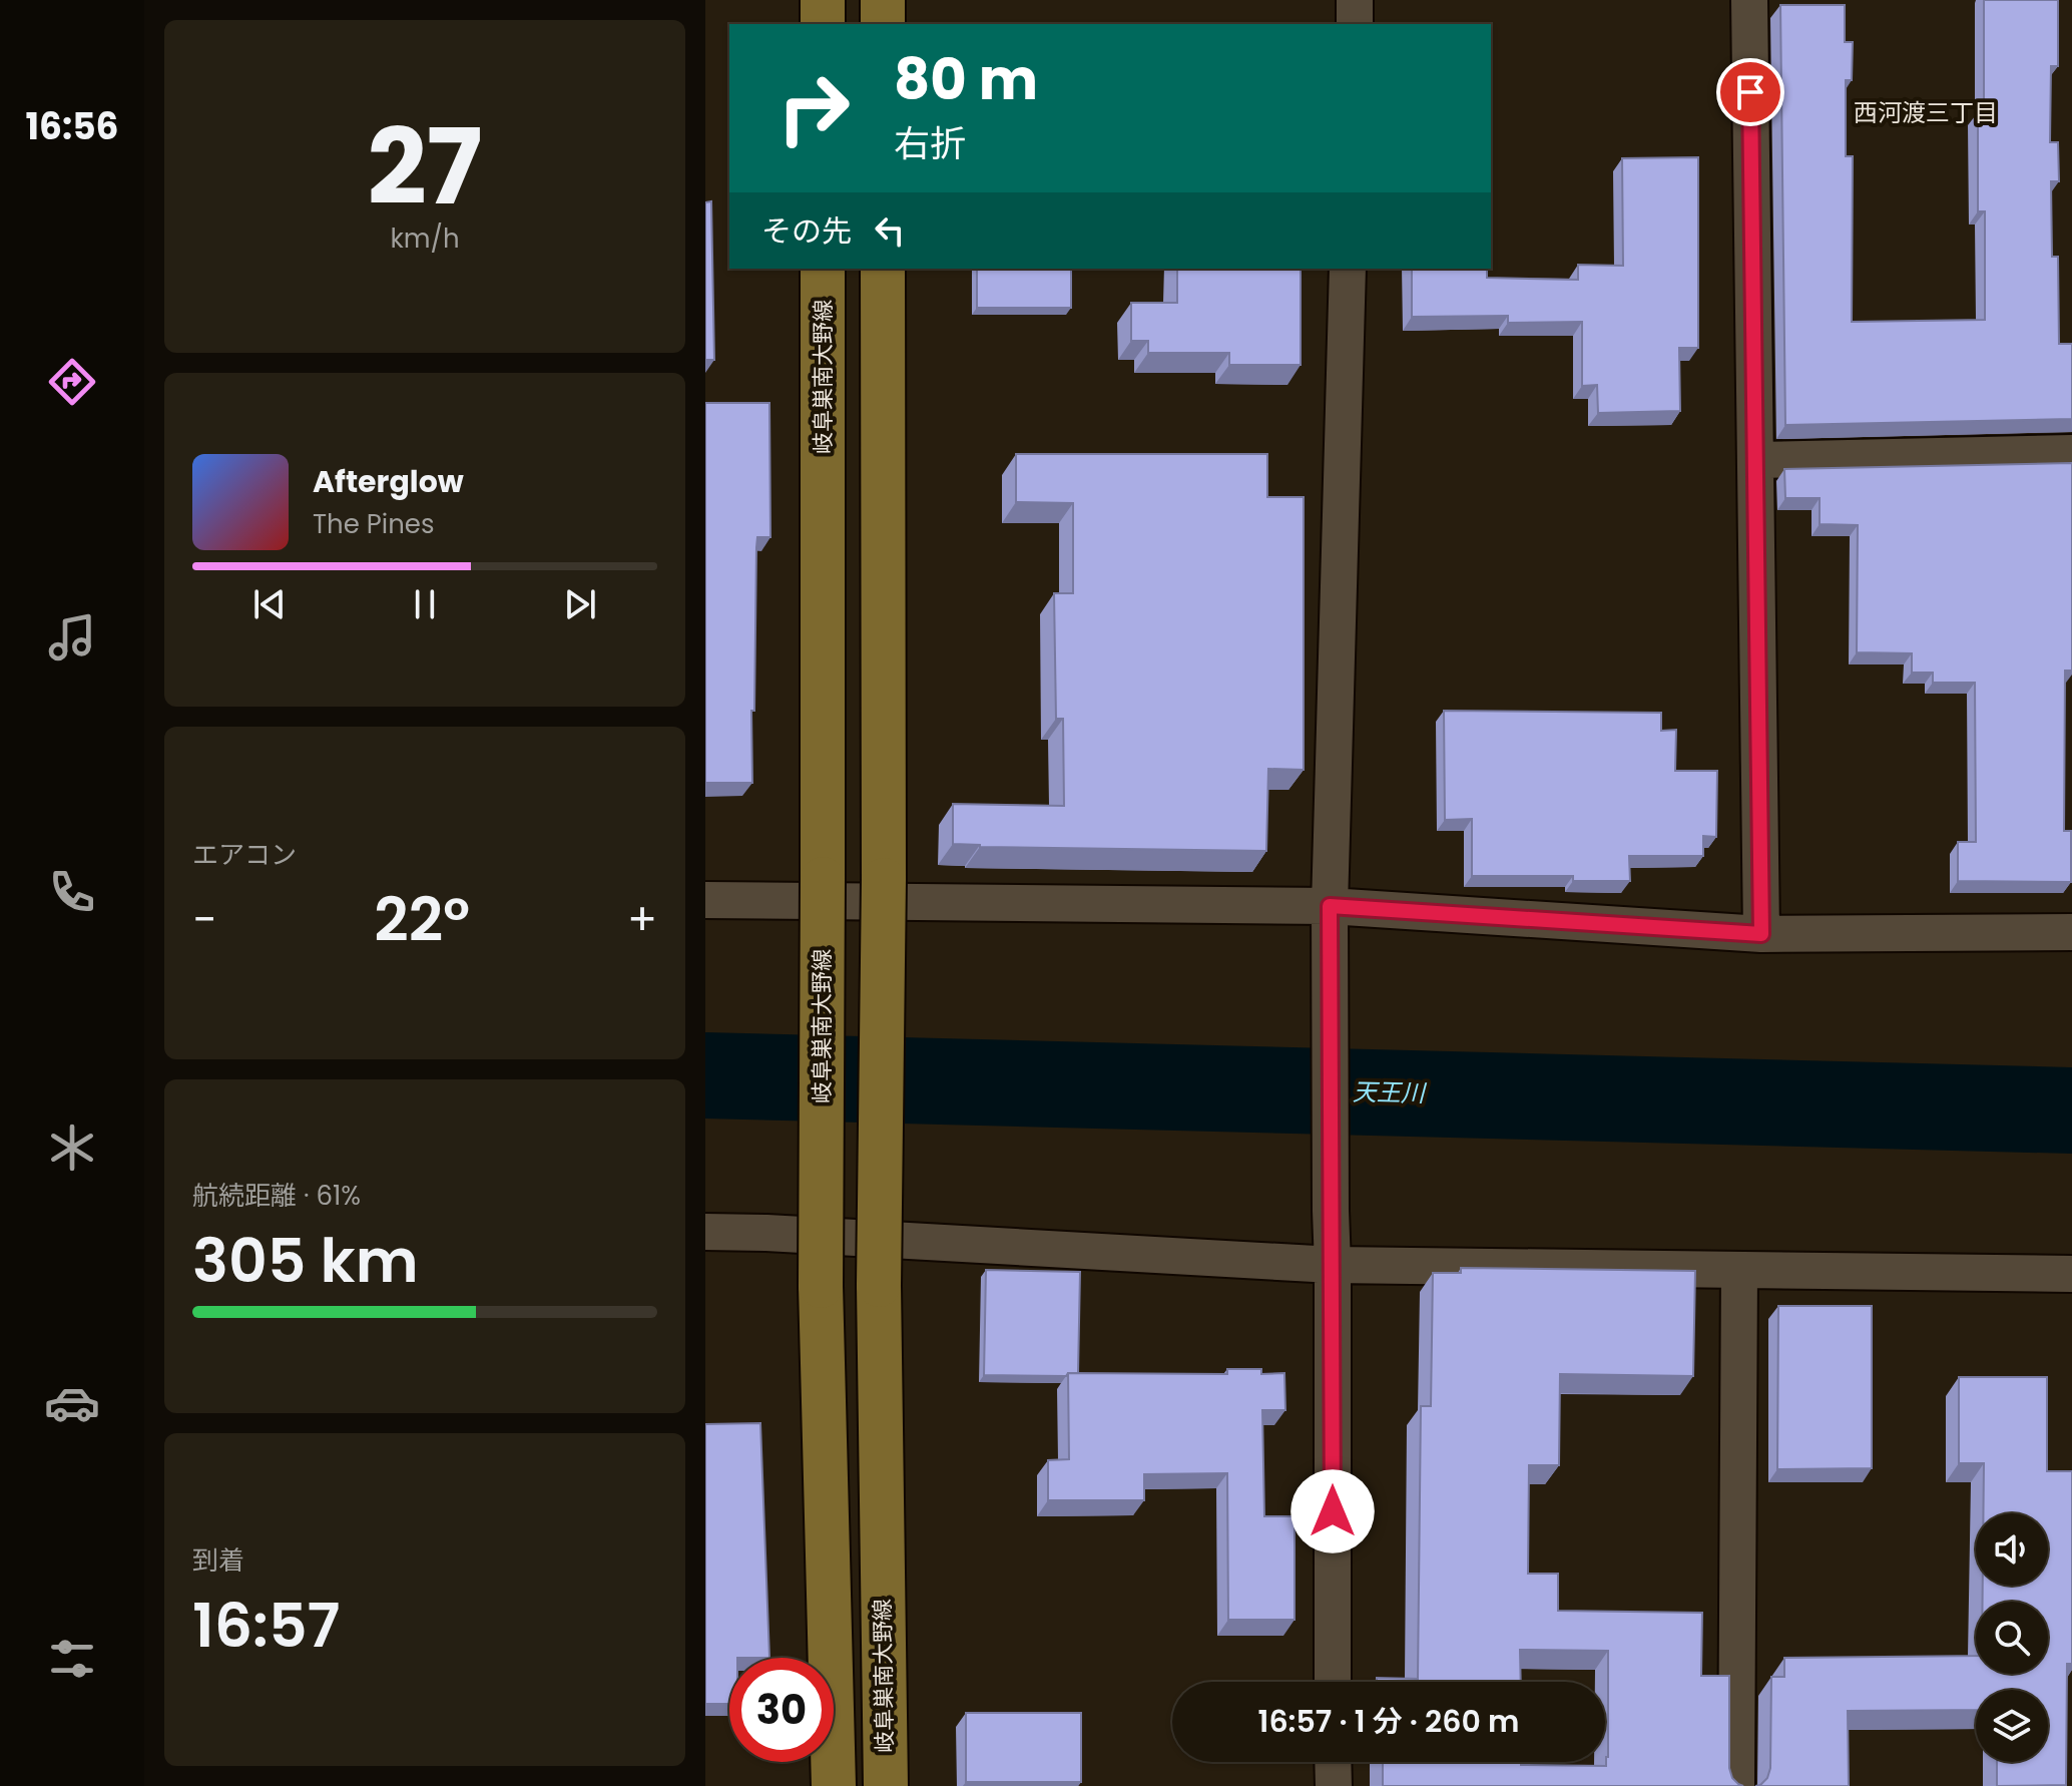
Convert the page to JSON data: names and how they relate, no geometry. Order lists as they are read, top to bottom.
{
  "streets": {
    "main road": ["岐阜巣南大野線"]
  },
  "districts": ["西河渡三丁目"],
  "water": ["天王川"],
  "page": {
    "tabs": "16:56",
    "tile": [
      ["27", "km/h"],
      "エアコン",
      ["航続距離 · 61%", "305 km"],
      ["到着", "16:57"]
    ],
    "turn": ["80 m", "右折"],
    "then": "その先",
    "song": ["Afterglow", "The Pines"],
    "heat": ["−", "22°", "+"],
    "limit": "30",
    "trip": "16:57 · 1 分 · 260 m"
  }
}
